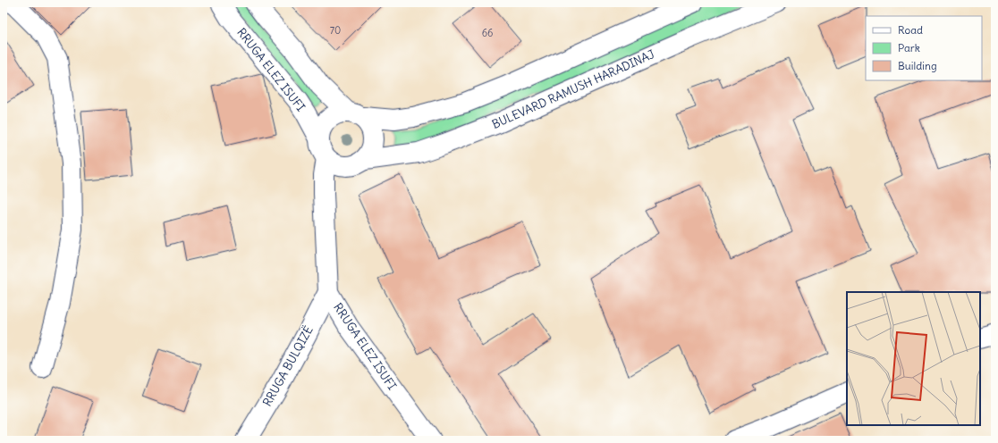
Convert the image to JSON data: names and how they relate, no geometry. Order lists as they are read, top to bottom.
{
  "streets": {
    "street": ["RRUGA ELEZ ISUFI", "BULEVARD RAMUSH HARADINAJ", "RRUGA BULQIZË"]
  },
  "crossings": [
    ["RRUGA ELEZ ISUFI", "BULEVARD RAMUSH HARADINAJ"],
    ["RRUGA ELEZ ISUFI", "RRUGA BULQIZË"]
  ],
  "house_numbers": ["70", "66"],
  "legend": ["Road", "Park", "Building"]
}
